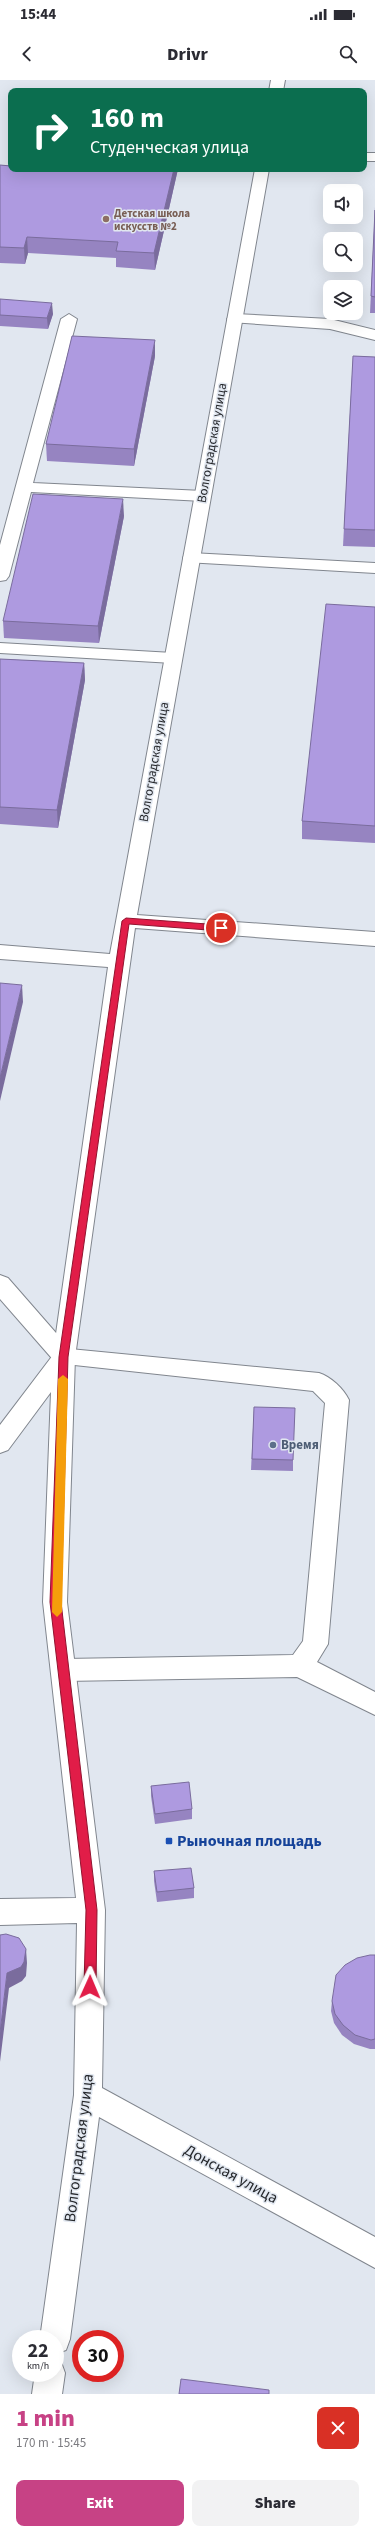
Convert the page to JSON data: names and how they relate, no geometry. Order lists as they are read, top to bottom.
{
  "streets": {
    "street": ["Волгоградская улица", "Донская улица"]
  },
  "crossings": [
    ["Волгоградская улица", "Донская улица"]
  ],
  "places": {
    "other": ["Детская школа искусств №2", "Время"],
    "transit": ["Рыночная площадь"]
  },
  "page": {
    "status": "15:44",
    "header": "Drivr",
    "turn": ["160 m", "Студенческая улица"],
    "speed": "22 km/h",
    "limit": "30",
    "heading": ["1 min", "170 m · 15:45"],
    "buttons": ["Exit", "Share"]
  }
}
